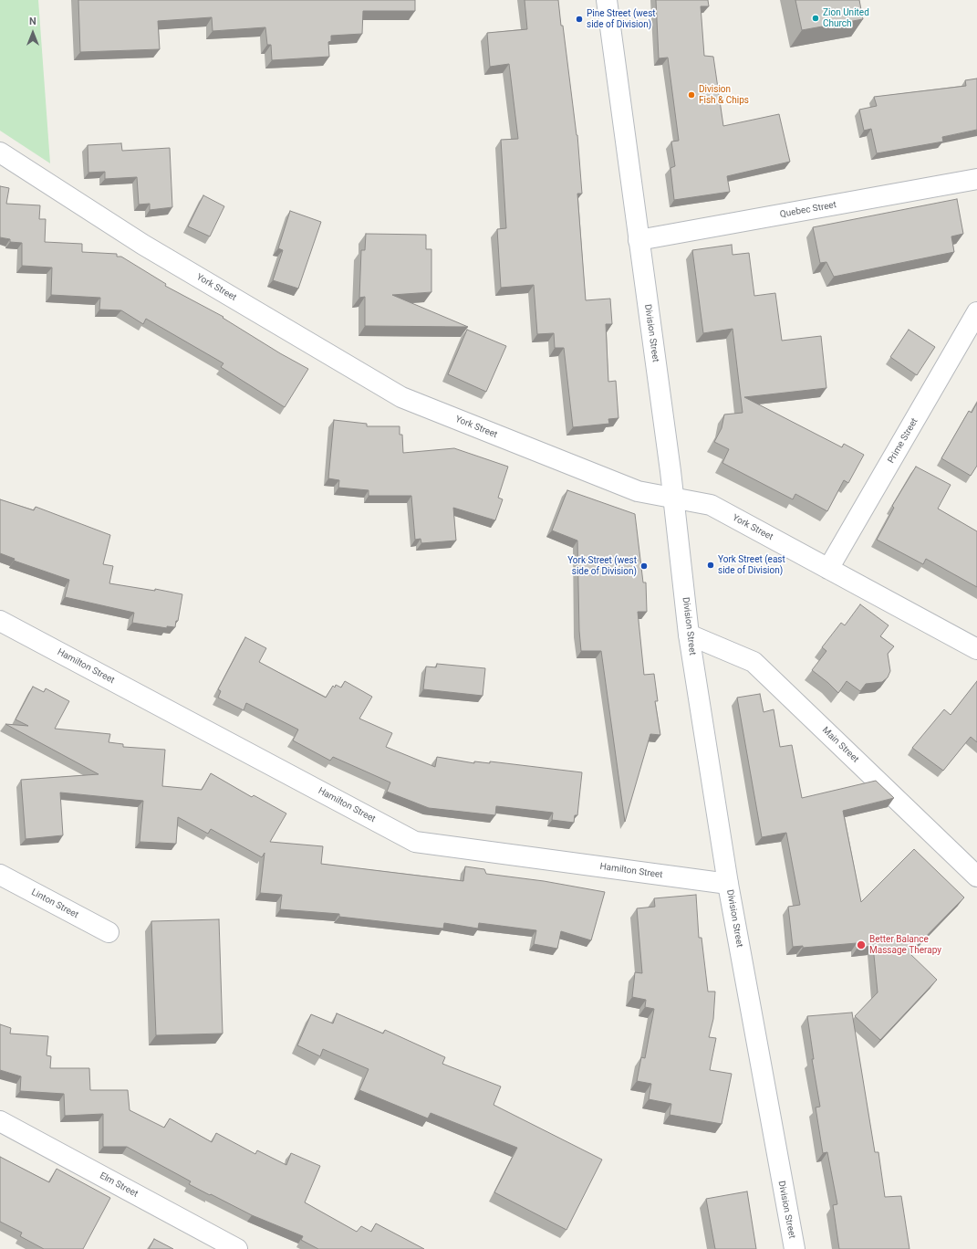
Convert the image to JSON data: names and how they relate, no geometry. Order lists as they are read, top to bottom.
{
  "streets": {
    "street": [
      "Quebec Street",
      "York Street",
      "Division Street",
      "Prime Street",
      "Hamilton Street",
      "Main Street",
      "Linton Street",
      "Elm Street"
    ]
  },
  "crossings": [
    ["Quebec Street", "Division Street"],
    ["York Street", "Division Street"],
    ["York Street", "Prime Street"],
    ["Division Street", "Hamilton Street"],
    ["Division Street", "Main Street"]
  ],
  "places": [
    "Zion United Church",
    "Pine Street (west side of Division)",
    "Division Fish & Chips",
    "York Street (east side of Division)",
    "York Street (west side of Division)",
    "Better Balance Massage Therapy"
  ],
  "north": "top"
}
